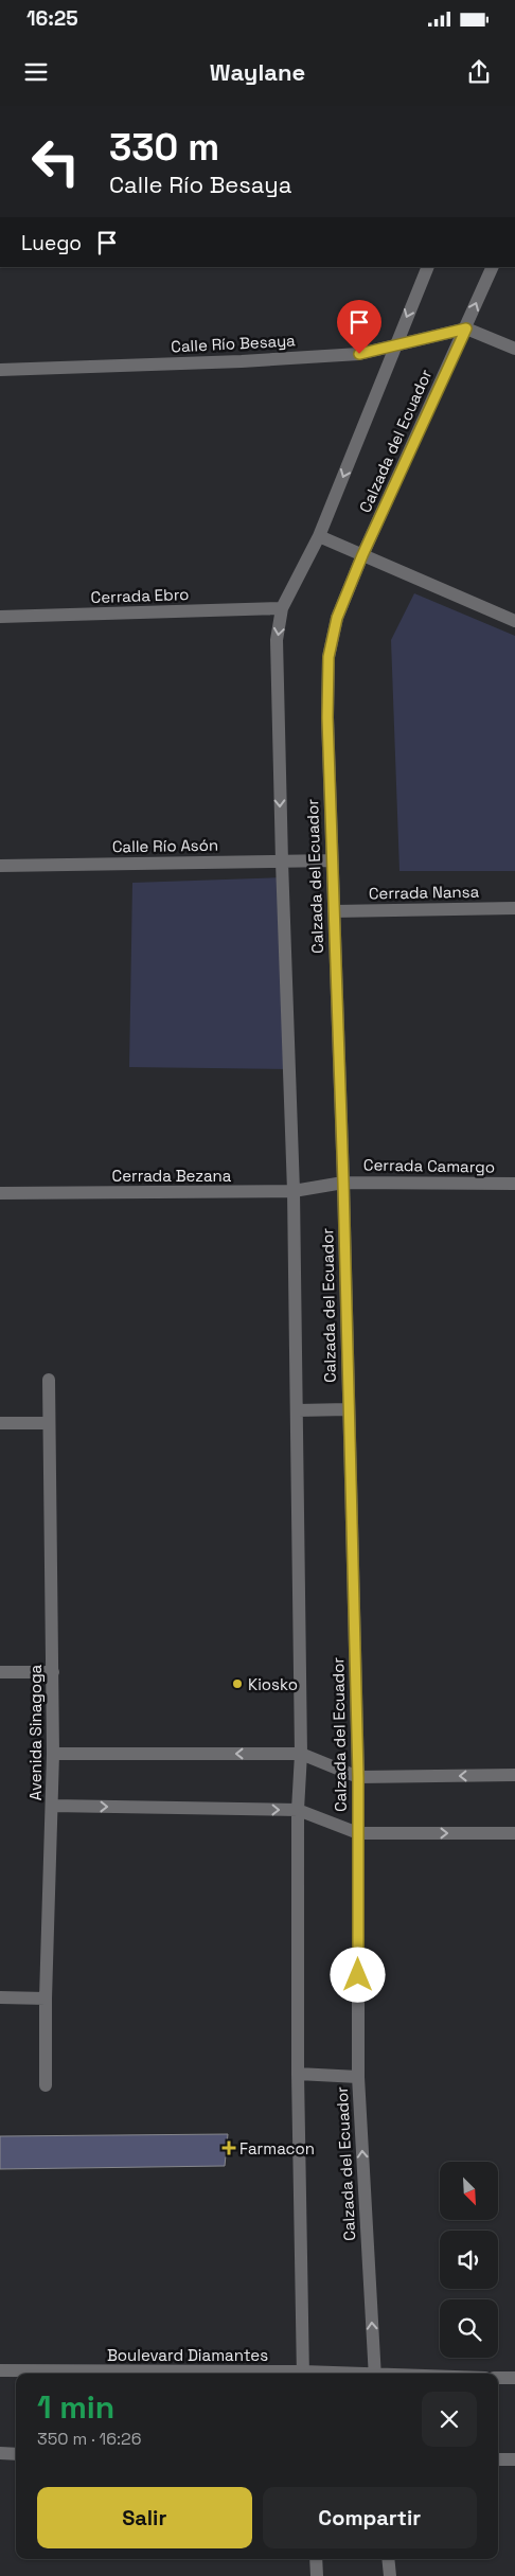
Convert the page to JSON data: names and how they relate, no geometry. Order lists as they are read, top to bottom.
{
  "streets": {
    "street": [
      "Calle Río Besaya",
      "Calzada del Ecuador",
      "Cerrada Ebro",
      "Calle Río Asón",
      "Cerrada Nansa",
      "Cerrada Camargo",
      "Cerrada Bezana",
      "Avenida Sinagoga",
      "Boulevard Diamantes"
    ]
  },
  "crossings": [
    ["Calle Río Besaya", "Calzada del Ecuador"],
    ["Calzada del Ecuador", "Cerrada Ebro"],
    ["Calzada del Ecuador", "Calle Río Asón"],
    ["Calzada del Ecuador", "Cerrada Nansa"],
    ["Calzada del Ecuador", "Cerrada Camargo"],
    ["Calzada del Ecuador", "Cerrada Bezana"],
    ["Cerrada Camargo", "Cerrada Bezana"]
  ],
  "places": {
    "other": ["Kiosko"],
    "health": ["Farmacon"]
  },
  "north": "bottom right",
  "page": {
    "status": "16:25",
    "header": "Waylane",
    "turn": ["330 m", "Calle Río Besaya"],
    "then": "Luego",
    "heading": ["1 min", "350 m · 16:26"],
    "buttons": ["Salir", "Compartir"]
  }
}
